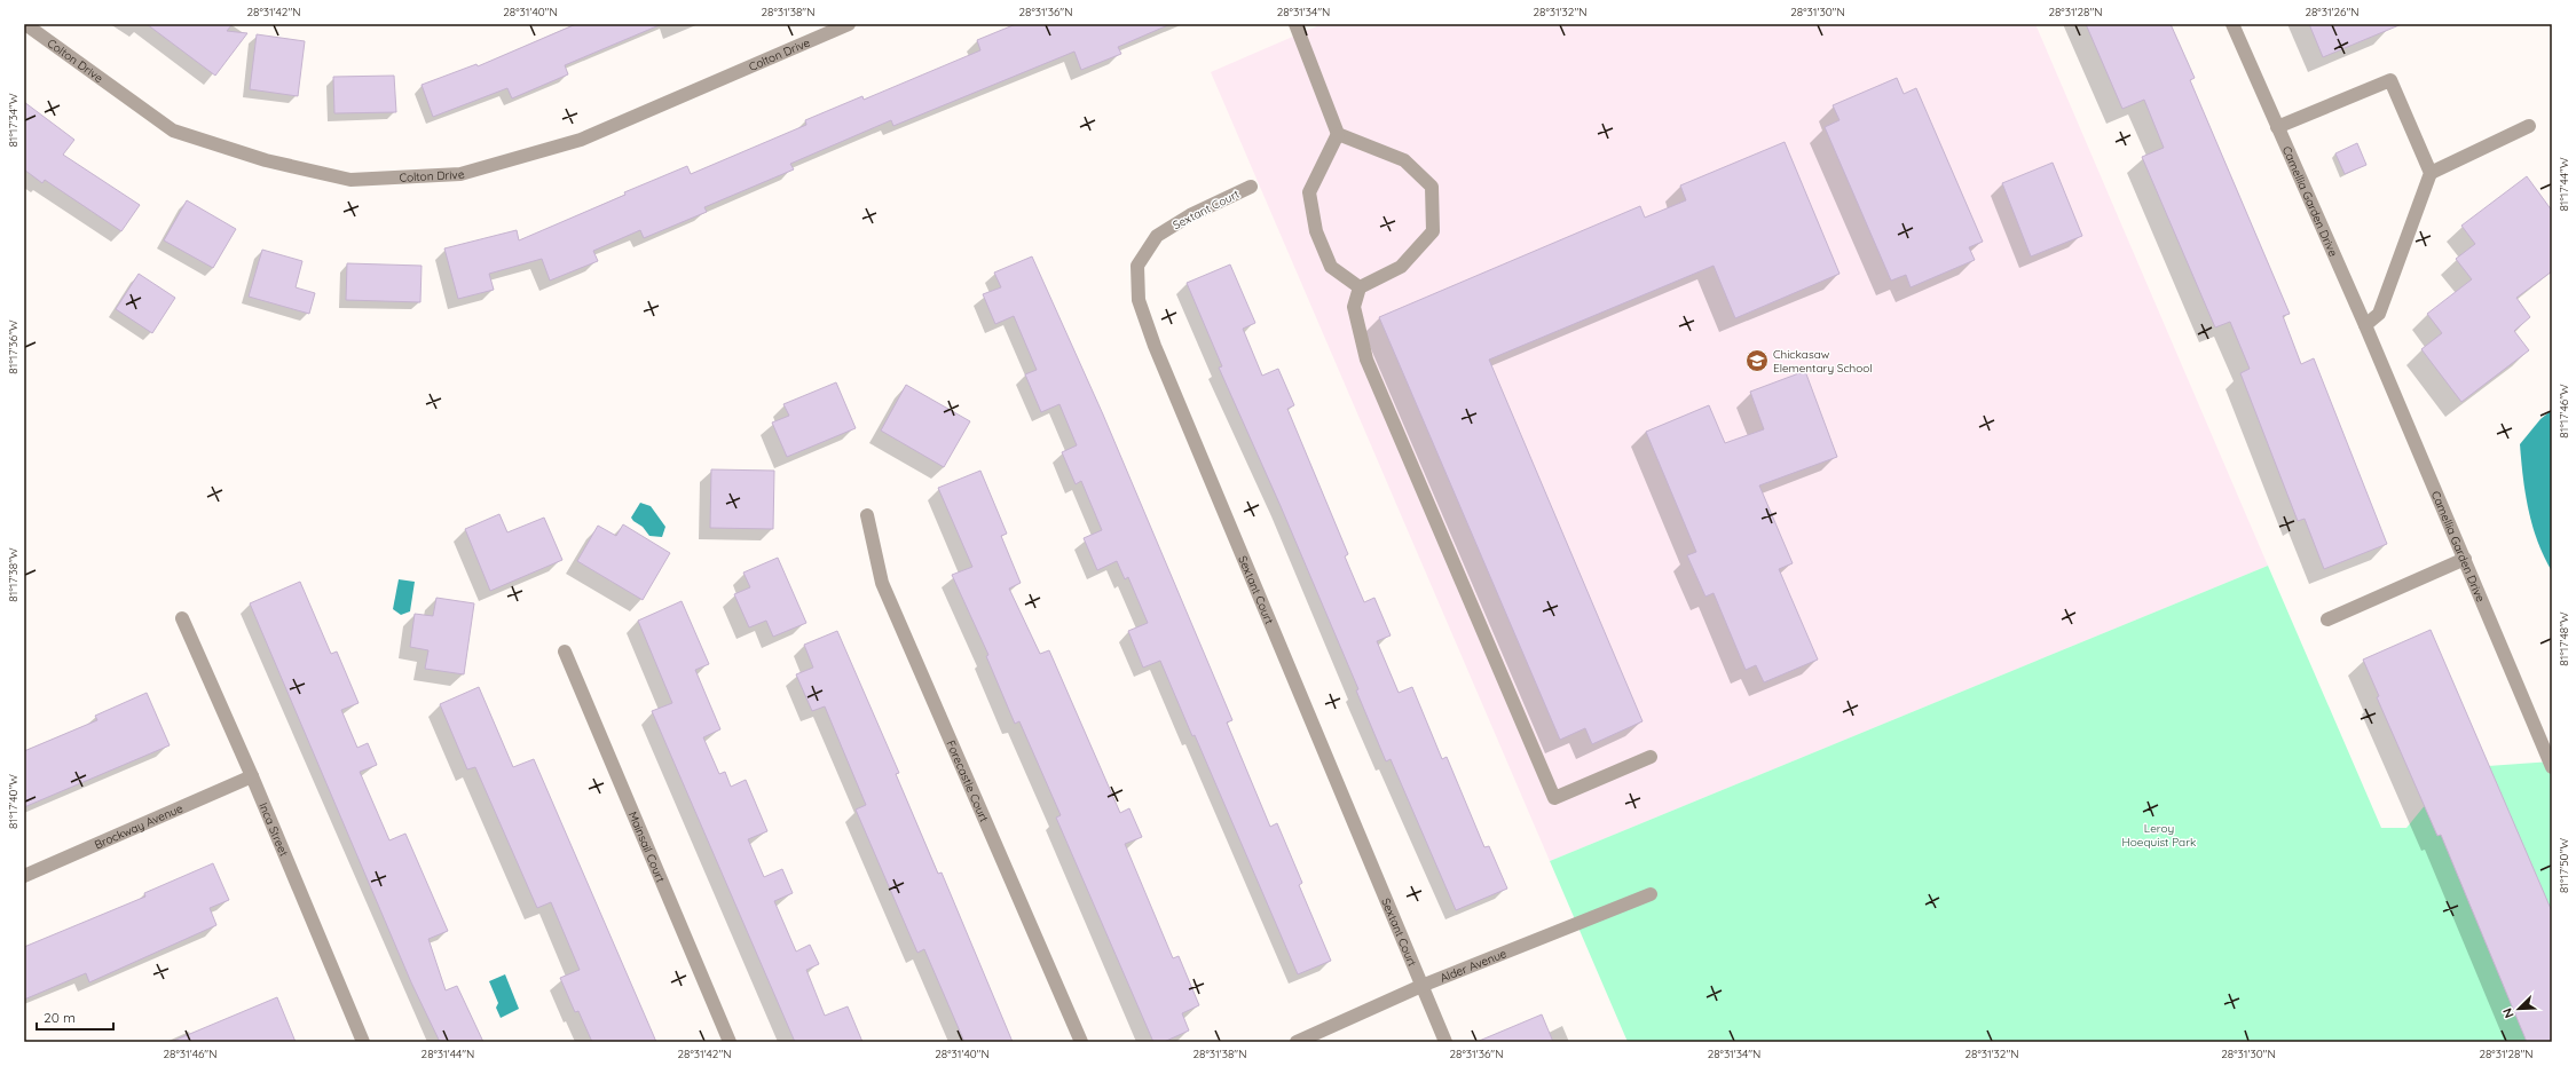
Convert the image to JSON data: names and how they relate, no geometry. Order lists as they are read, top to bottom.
{
  "streets": {
    "street": [
      "Colton Drive",
      "Camellia Garden Drive",
      "Sextant Court",
      "Forecastle Court",
      "Brockway Avenue",
      "Inca Street",
      "Mainsail Court",
      "Alder Avenue"
    ]
  },
  "crossings": [
    ["Sextant Court", "Alder Avenue"],
    ["Brockway Avenue", "Inca Street"]
  ],
  "parks": ["Leroy Hoequist Park"],
  "places": {
    "school or university": ["Chickasaw Elementary School"]
  },
  "scale_bar": "20 m",
  "north": "bottom left",
  "coordinates": [
    "28°31'42\"N",
    "28°31'40\"N",
    "28°31'38\"N",
    "28°31'36\"N",
    "28°31'34\"N",
    "28°31'32\"N",
    "28°31'30\"N",
    "28°31'28\"N",
    "28°31'26\"N",
    "81°17'34\"W",
    "81°17'44\"W",
    "81°17'36\"W",
    "81°17'46\"W",
    "81°17'38\"W",
    "81°17'48\"W",
    "81°17'40\"W",
    "81°17'50\"W",
    "28°31'46\"N",
    "28°31'44\"N"
  ]
}
